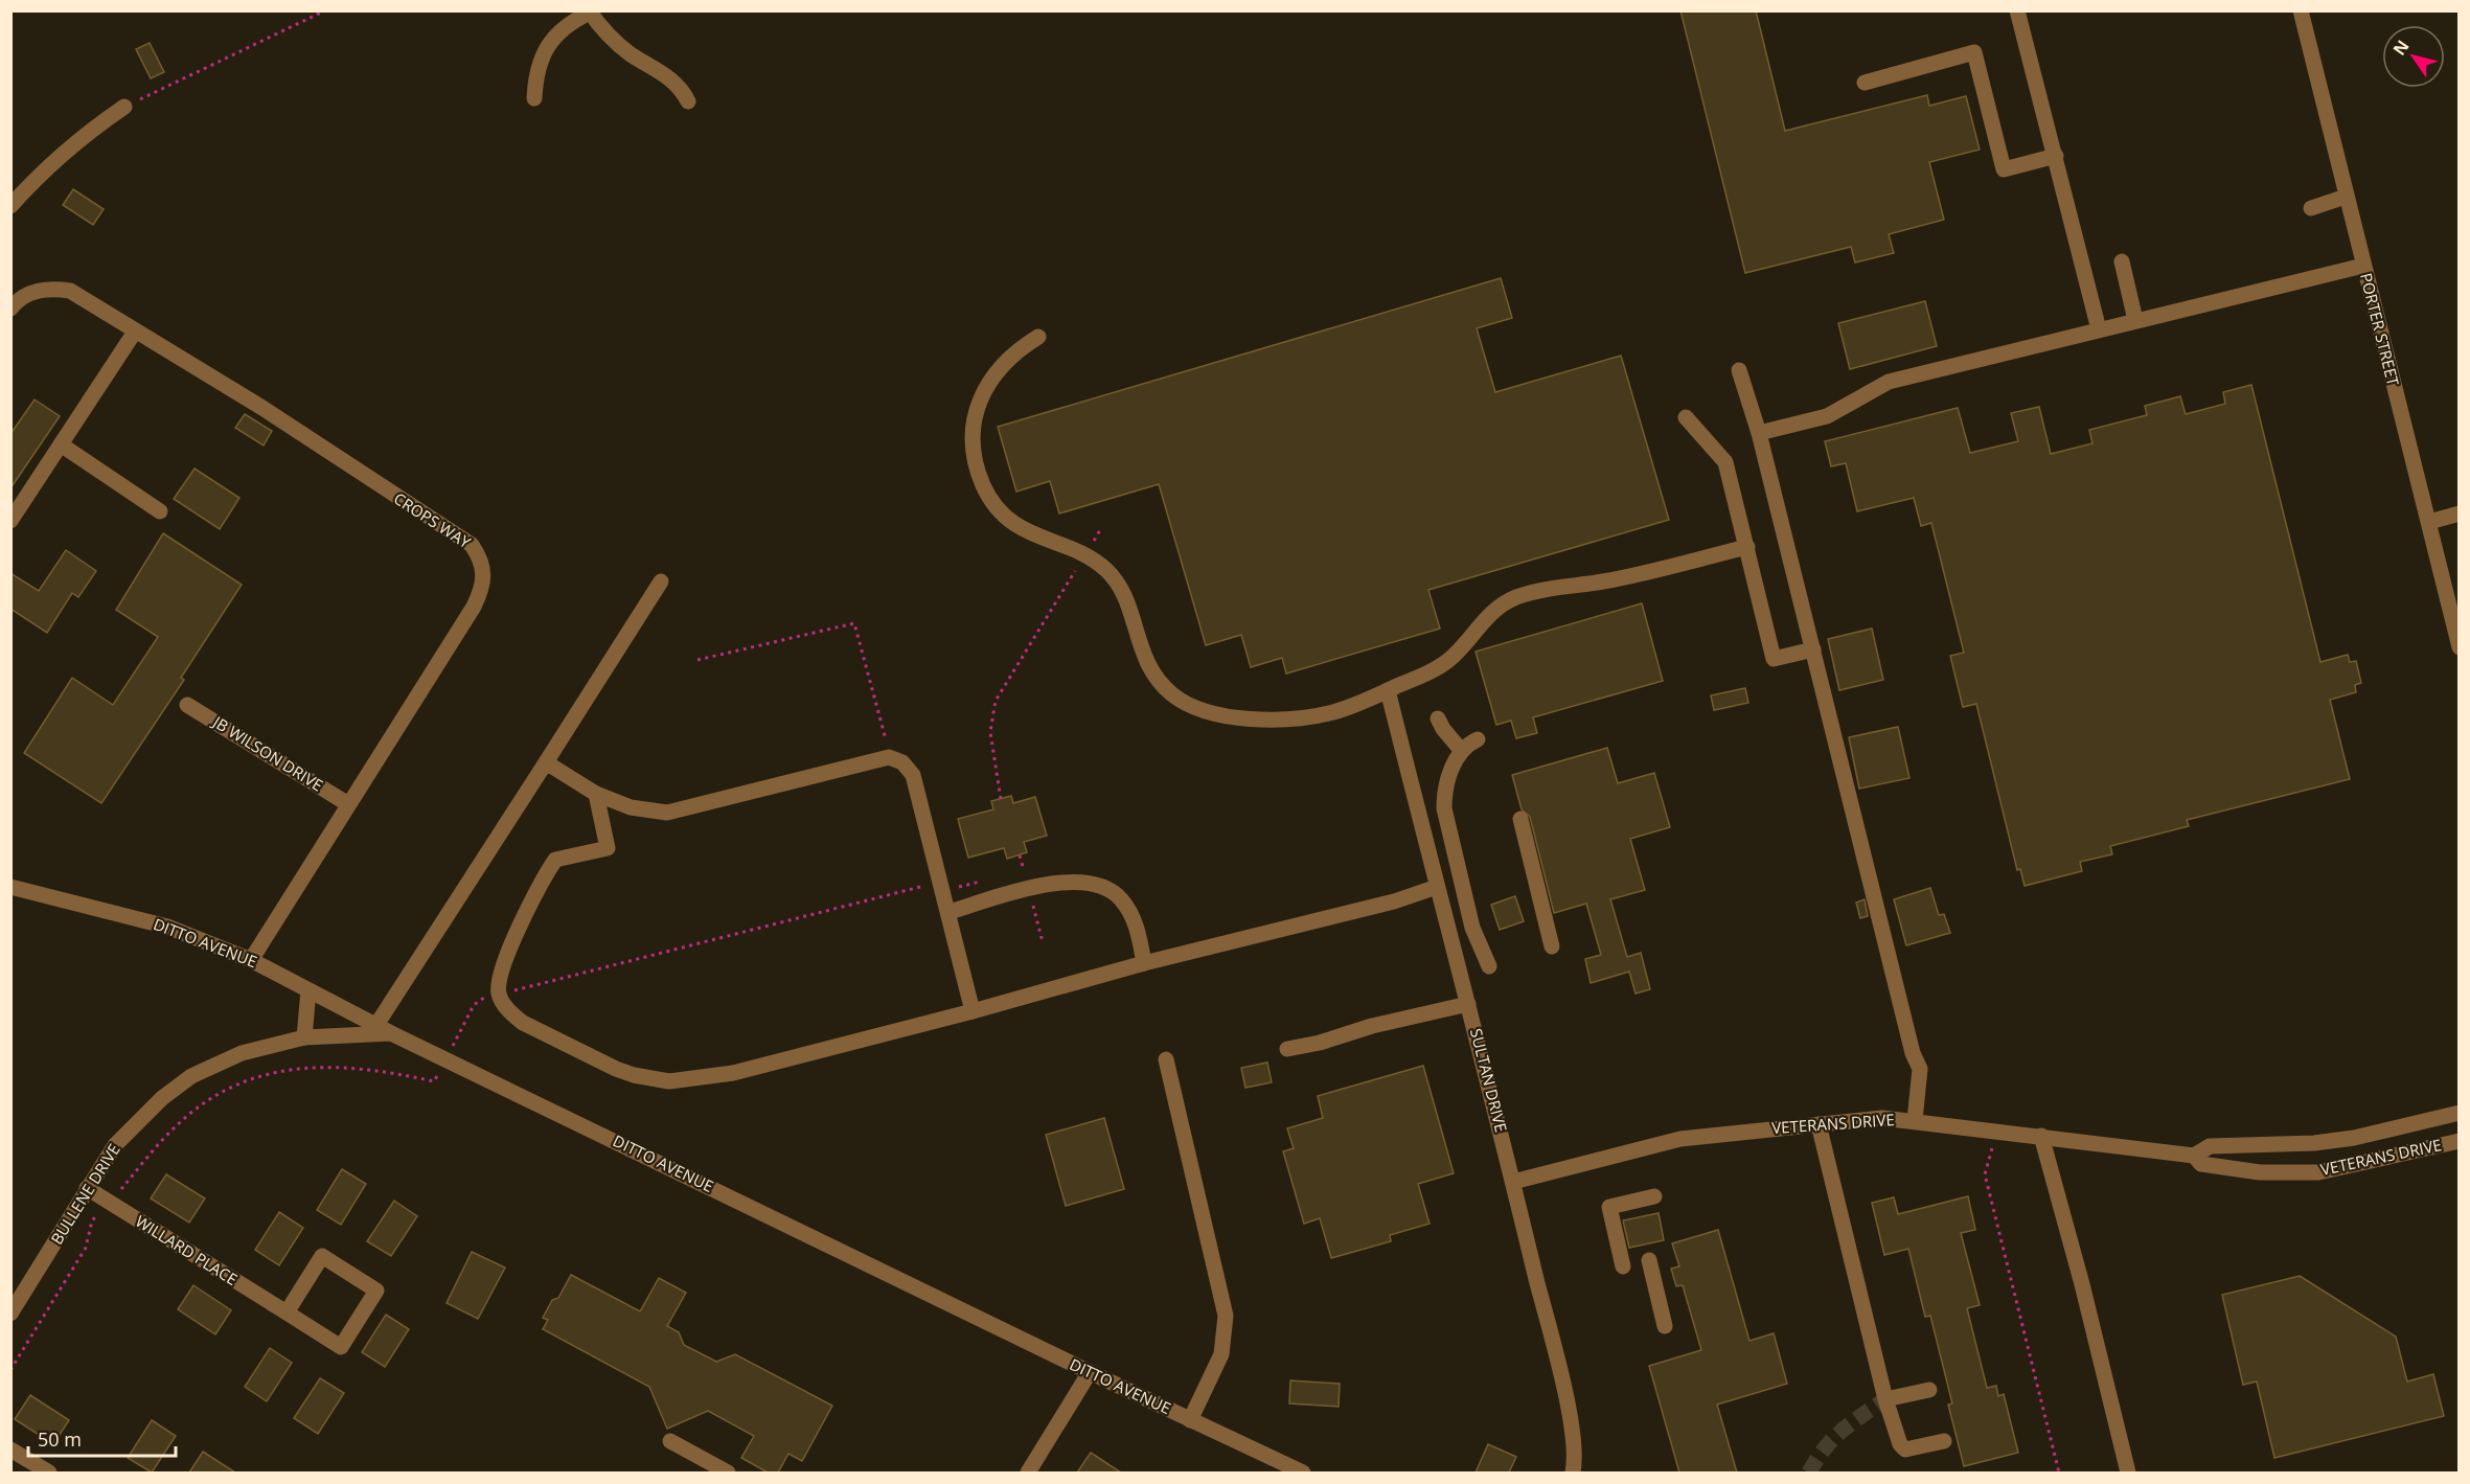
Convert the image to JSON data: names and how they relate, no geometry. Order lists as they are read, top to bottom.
{
  "streets": {
    "street": [
      "PORTER STREET",
      "CROPS WAY",
      "JB WILSON DRIVE",
      "DITTO AVENUE",
      "SULTAN DRIVE",
      "VETERANS DRIVE",
      "BULLENE DRIVE",
      "WILLARD PLACE"
    ]
  },
  "crossings": [
    ["CROPS WAY", "JB WILSON DRIVE"],
    ["CROPS WAY", "DITTO AVENUE"],
    ["DITTO AVENUE", "BULLENE DRIVE"],
    ["SULTAN DRIVE", "VETERANS DRIVE"],
    ["BULLENE DRIVE", "WILLARD PLACE"]
  ],
  "scale_bar": "50 m",
  "north": "top left"
}
